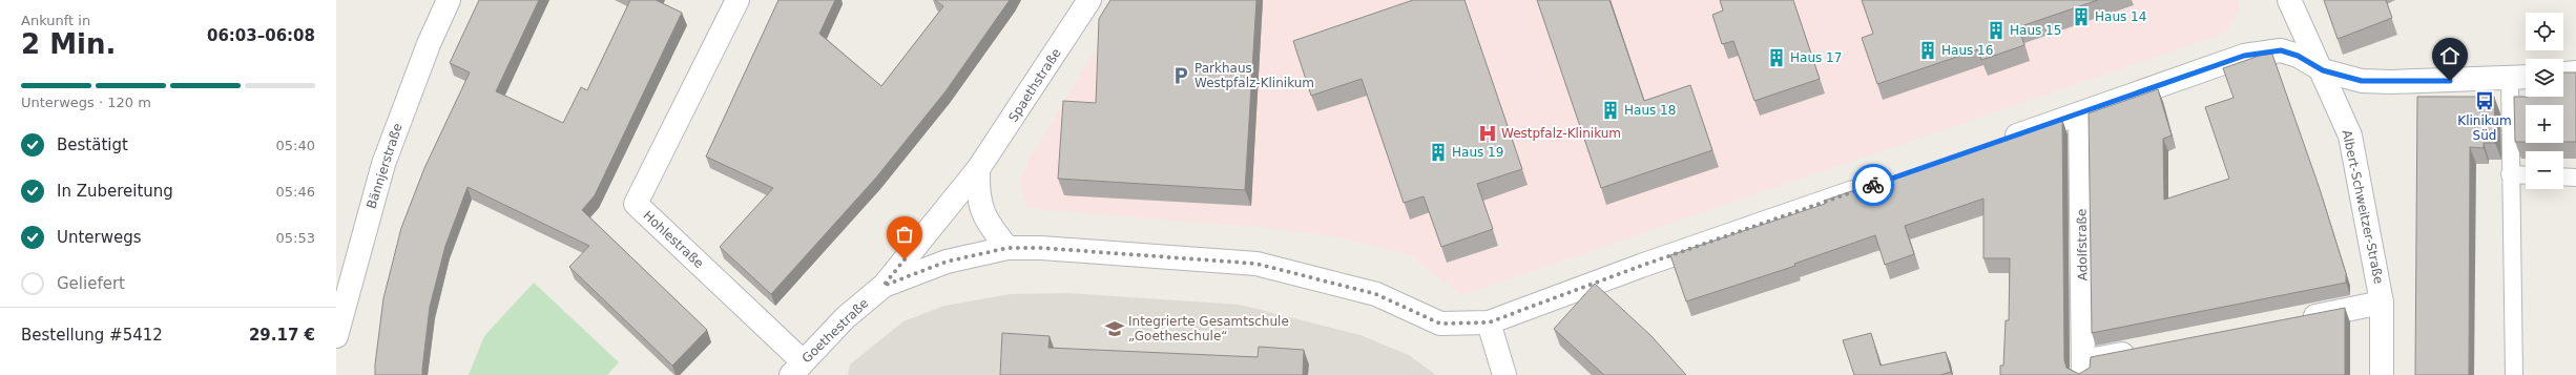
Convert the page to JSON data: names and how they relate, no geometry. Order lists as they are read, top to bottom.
{
  "streets": {
    "street": [
      "Spaethstraße",
      "Bännjerstraße",
      "Albert-Schweitzer-Straße",
      "Hohlestraße",
      "Adolfstraße",
      "Goethestraße"
    ]
  },
  "crossings": [
    ["Spaethstraße", "Goethestraße"],
    ["Hohlestraße", "Goethestraße"]
  ],
  "places": {
    "building": [
      "Haus 14",
      "Haus 15",
      "Haus 16",
      "Haus 17",
      "Haus 18",
      "Haus 19"
    ],
    "parking": ["Parkhaus Westpfalz-Klinikum"],
    "bus stop": ["Klinikum Süd"],
    "hospital": ["Westpfalz-Klinikum"],
    "school or university": ["Integrierte Gesamtschule „Goetheschule“"]
  },
  "page": {
    "heading": ["2 Min.", "Ankunft in", "06:03–06:08"],
    "panel": ["Bestellung #5412", "29.17 €"],
    "map_buttons": ["+", "−"],
    "bar": "Unterwegs · 120 m",
    "list": [
      ["Bestätigt", "05:40"],
      ["In Zubereitung", "05:46"],
      ["Unterwegs", "05:53"],
      "Geliefert"
    ]
  }
}
